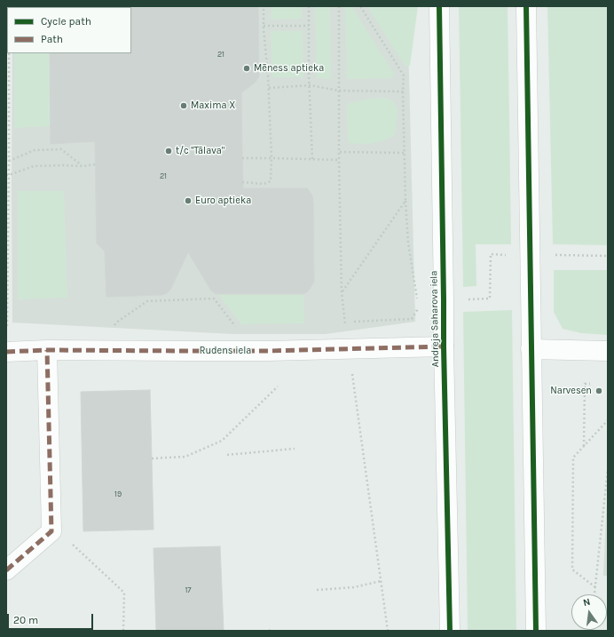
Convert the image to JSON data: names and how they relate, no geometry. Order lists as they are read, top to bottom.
{
  "streets": {
    "street": ["Andreja Saharova iela", "Rudens iela"]
  },
  "crossings": [
    ["Andreja Saharova iela", "Rudens iela"]
  ],
  "places": [
    "Mēness aptieka",
    "Maxima X",
    "t/c \"Tālava\"",
    "Euro aptieka",
    "Narvesen"
  ],
  "house_numbers": [
    "21",
    "21",
    "19",
    "17"
  ],
  "legend": ["Cycle path", "Path"],
  "scale_bar": "20 m",
  "north": "top"
}
